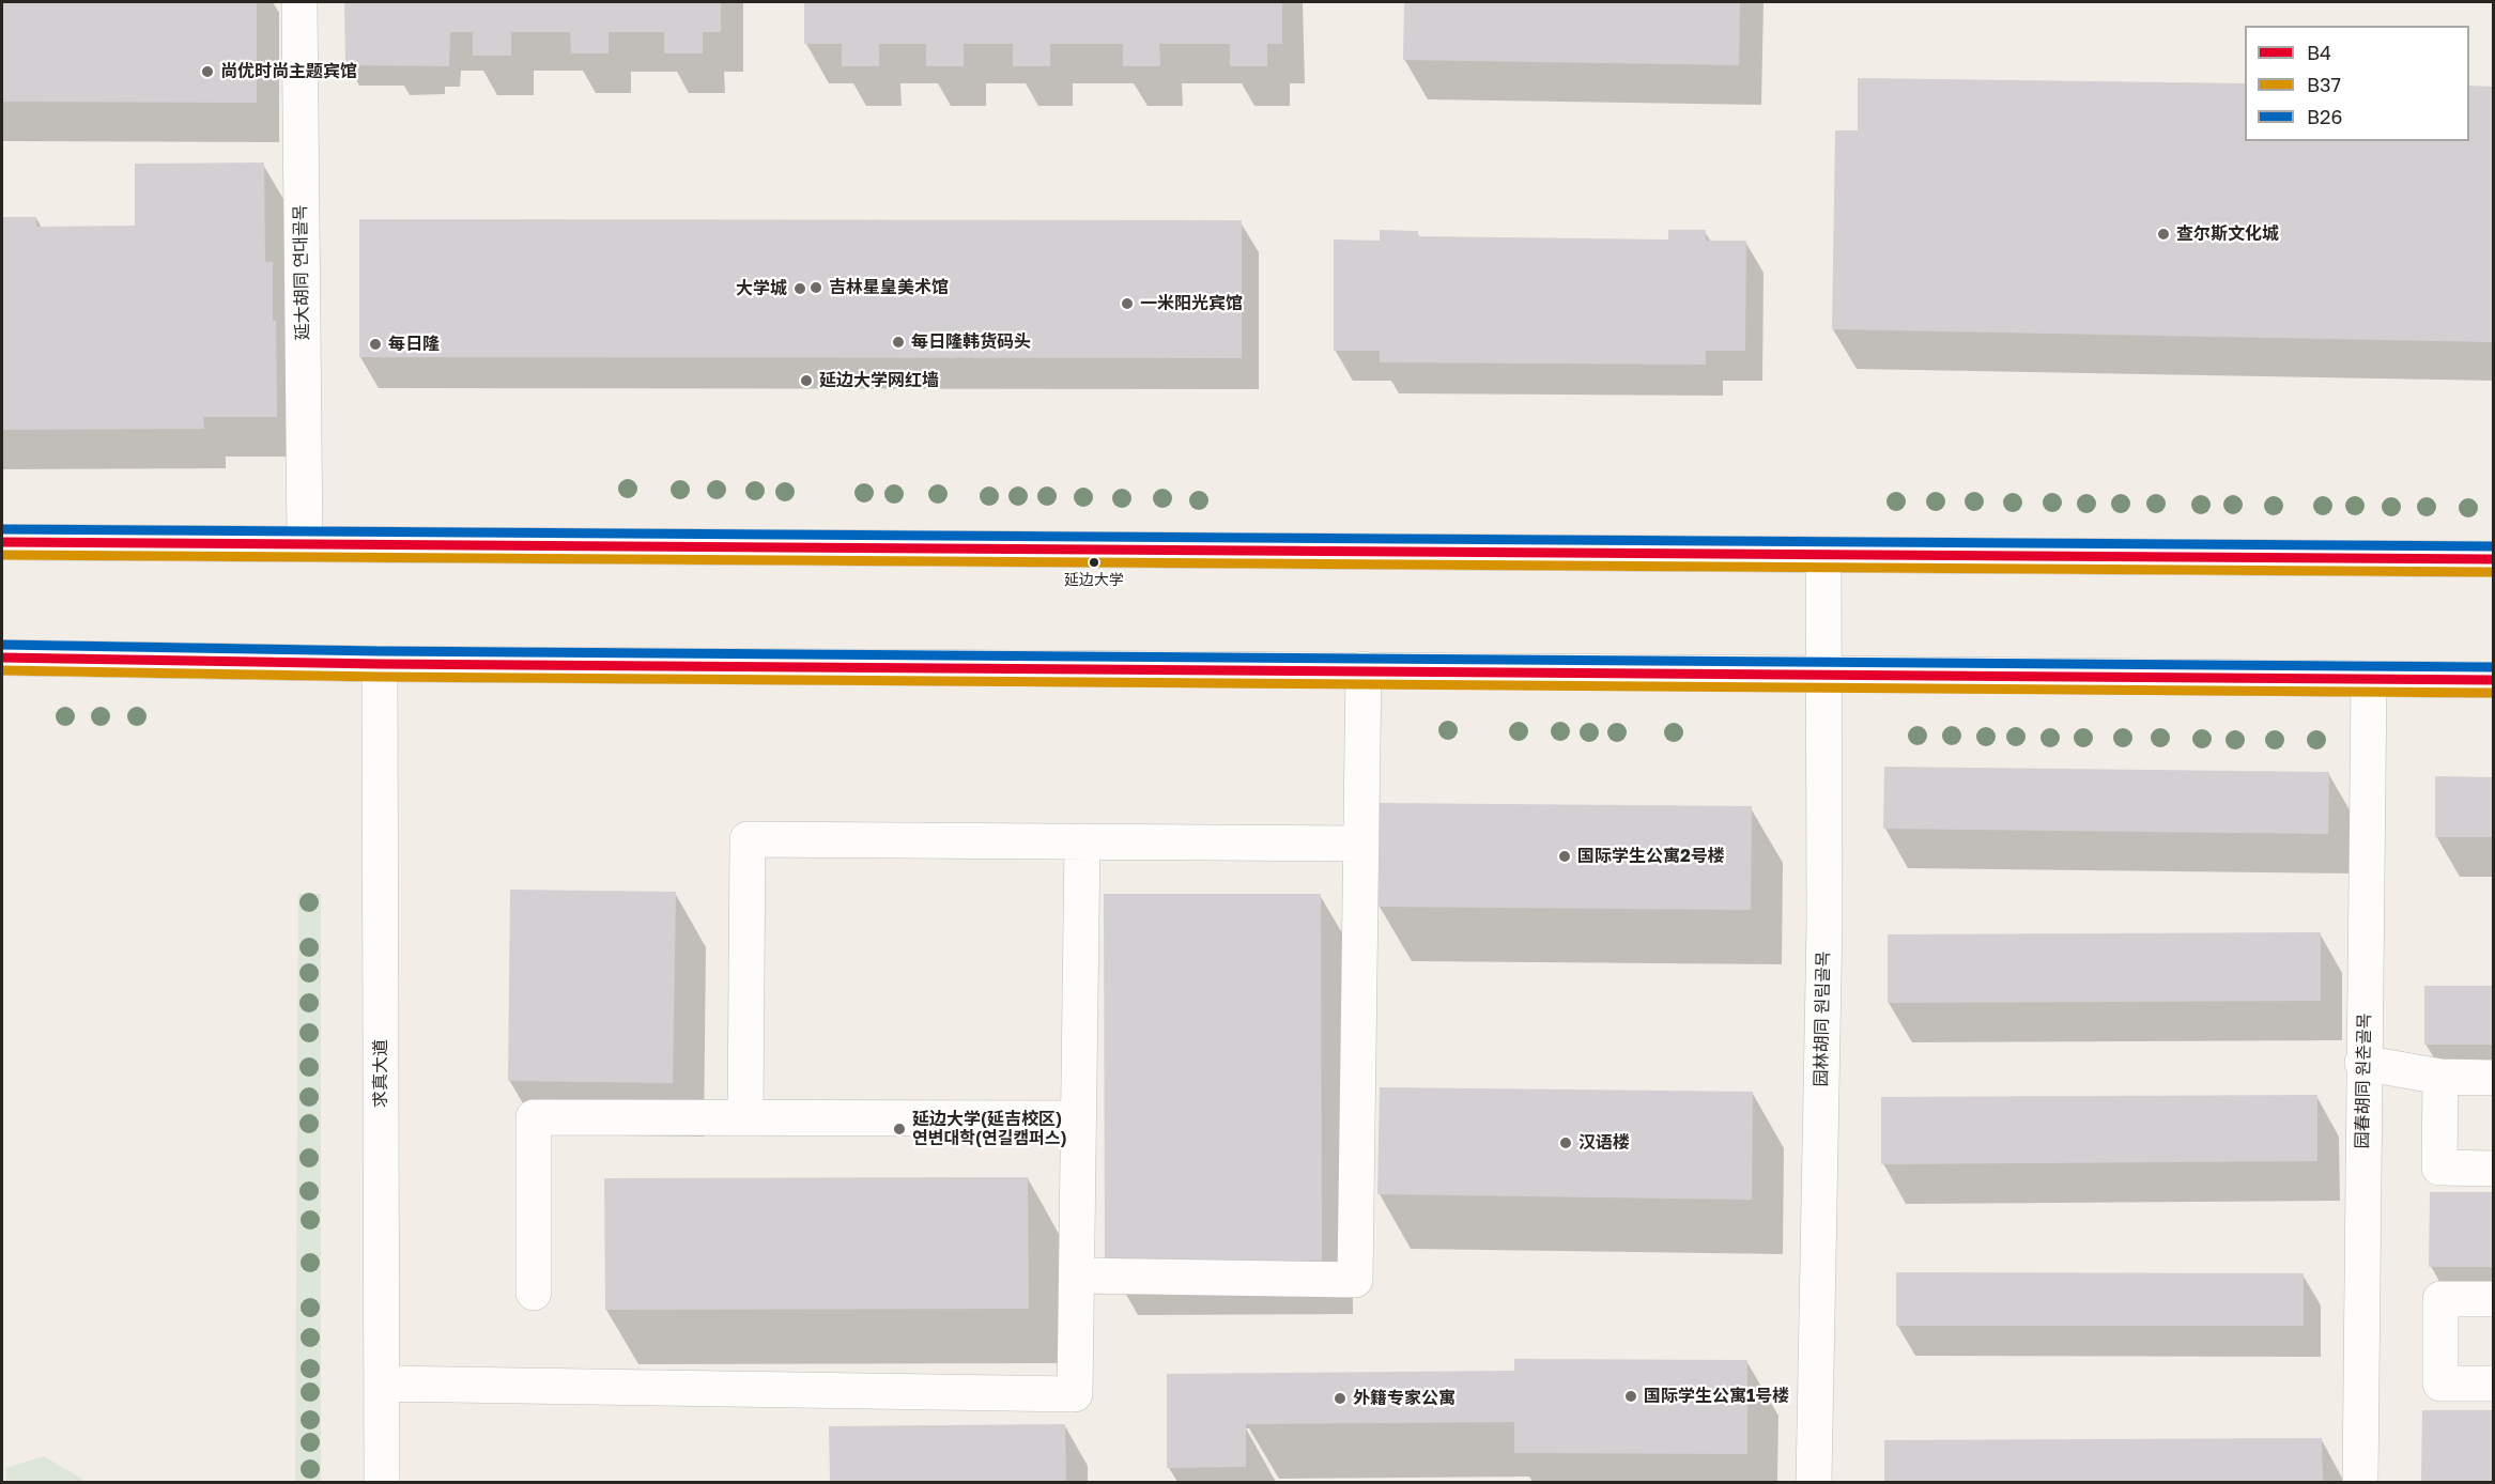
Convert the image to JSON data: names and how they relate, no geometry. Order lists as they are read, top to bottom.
{
  "streets": {
    "main road": [
      "延大胡同 연대골목",
      "园林胡同 원림골목",
      "求真大道",
      "园春胡同 원춘골목"
    ]
  },
  "places": [
    "尚优时尚主题宾馆",
    "查尔斯文化城",
    "吉林星皇美术馆",
    "大学城",
    "一米阳光宾馆",
    "每日隆韩货码头",
    "每日隆",
    "延边大学网红墙",
    "延边大学",
    "国际学生公寓2号楼",
    "延边大学(延吉校区) 연변대학(연길캠퍼스)",
    "汉语楼",
    "国际学生公寓1号楼",
    "外籍专家公寓"
  ],
  "lines": ["transit line B26", "transit line B4", "transit line B37"],
  "legend": ["B4", "B37", "B26"]
}
